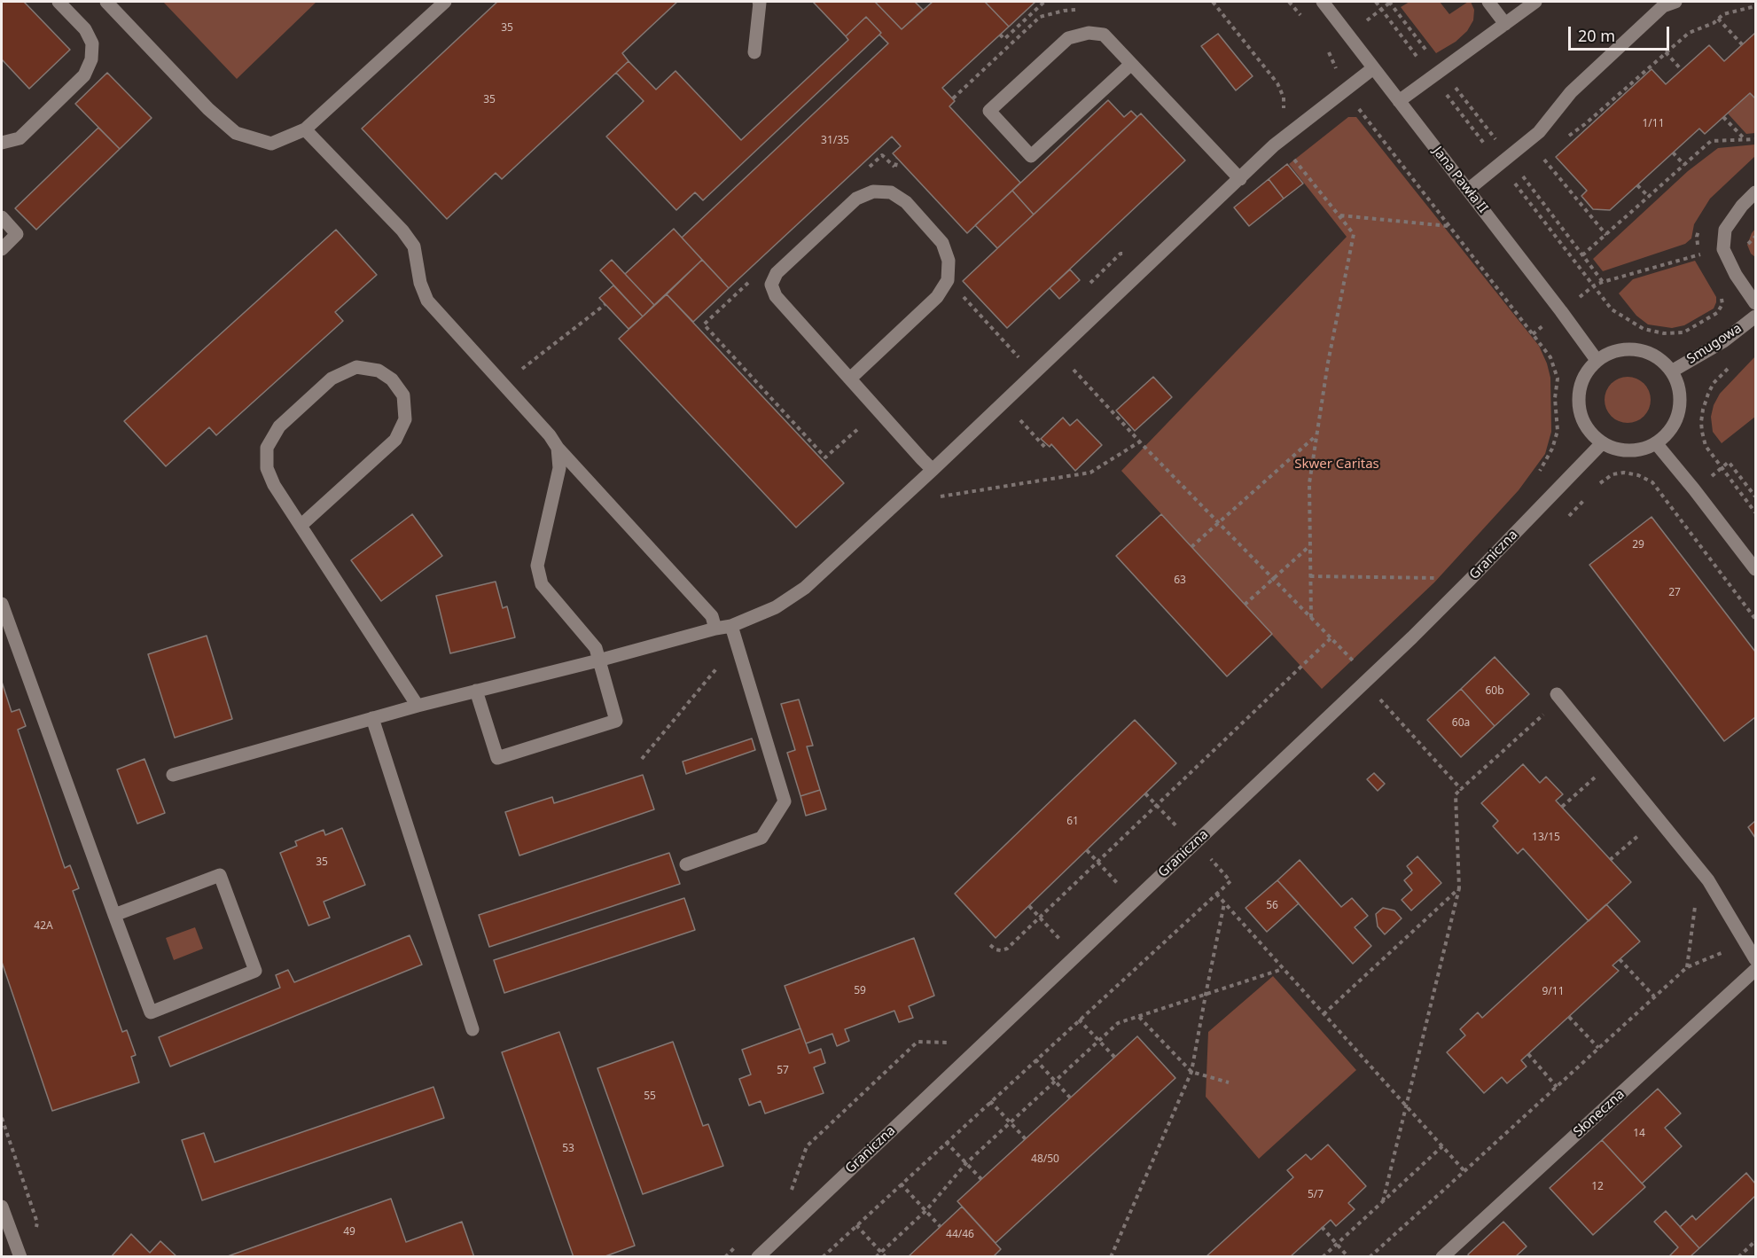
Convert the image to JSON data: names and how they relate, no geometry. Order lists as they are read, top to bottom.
{
  "streets": {
    "street": [
      "Jana Pawła II",
      "Smugowa",
      "Graniczna",
      "Słoneczna"
    ]
  },
  "crossings": [
    ["Jana Pawła II", "Smugowa"],
    ["Jana Pawła II", "Graniczna"],
    ["Smugowa", "Graniczna"]
  ],
  "parks": ["Skwer Caritas"],
  "house_numbers": [
    "35",
    "35",
    "1/11",
    "31/35",
    "29",
    "63",
    "27",
    "60b",
    "60a",
    "61",
    "13/15",
    "35",
    "56",
    "42A",
    "59",
    "9/11",
    "57",
    "55",
    "14",
    "53",
    "48/50",
    "12",
    "5/7",
    "49",
    "44/46"
  ],
  "scale_bar": "20 m"
}
